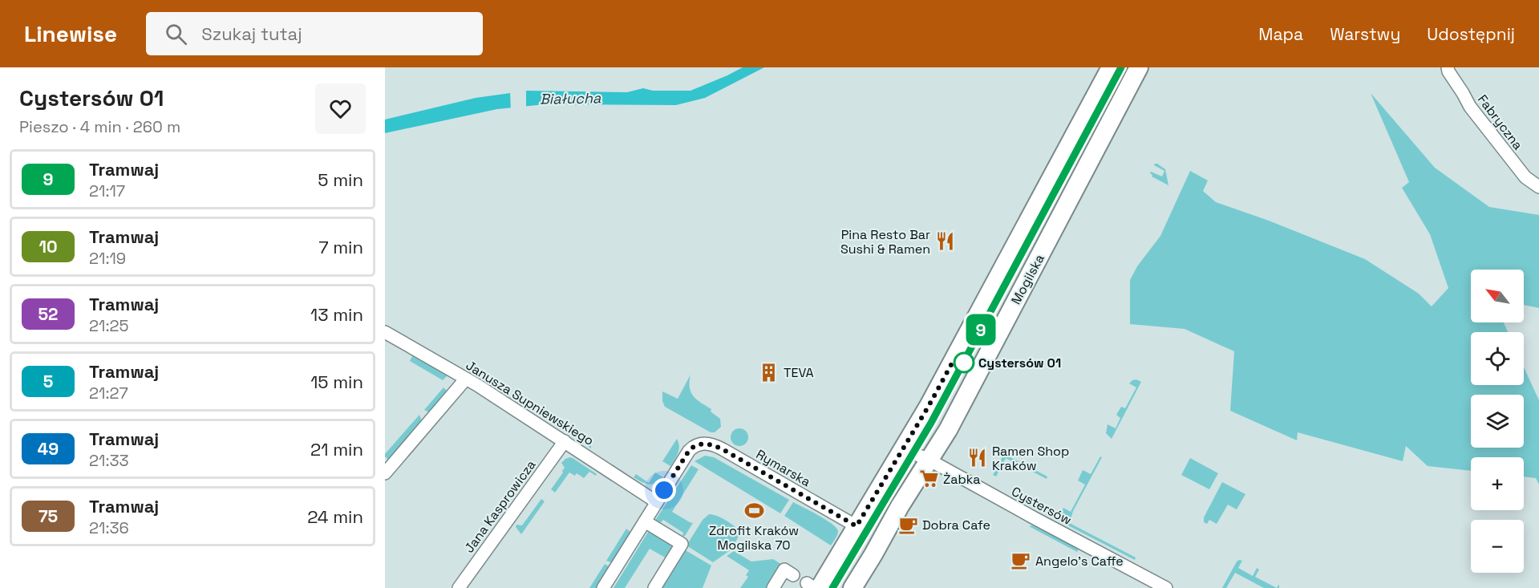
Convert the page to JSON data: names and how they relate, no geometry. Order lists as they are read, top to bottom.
{
  "streets": {
    "main road": ["Mogilska"],
    "street": [
      "Fabryczna",
      "Janusza Supniewskiego",
      "Rymarska",
      "Cystersów",
      "Jana Kasprowicza"
    ]
  },
  "crossings": [
    ["Mogilska", "Rymarska"],
    ["Mogilska", "Cystersów"],
    ["Janusza Supniewskiego", "Rymarska"],
    ["Janusza Supniewskiego", "Jana Kasprowicza"]
  ],
  "water": ["Białucha"],
  "places": {
    "restaurant": ["Pina Resto Bar Sushi & Ramen", "Ramen Shop Kraków"],
    "other": ["Cystersów 01"],
    "building": ["TEVA"],
    "supermarket": ["Żabka"],
    "sports": ["Zdrofit Kraków Mogilska 70"],
    "cafe": ["Dobra Cafe", "Angelo's Caffe"]
  },
  "lines": ["tram line 9"],
  "north": "top left",
  "page": {
    "header": "Linewise",
    "search": "Szukaj tutaj",
    "nav": ["Mapa", "Warstwy", "Udostępnij"],
    "heading": ["Cystersów 01", "Pieszo · 4 min · 260 m"],
    "on_map": "9",
    "list": [
      {
        "mark": "9",
        "name": "Tramwaj",
        "note": "21:17",
        "value": "5 min"
      },
      {
        "mark": "10",
        "name": "Tramwaj",
        "note": "21:19",
        "value": "7 min"
      },
      {
        "mark": "52",
        "name": "Tramwaj",
        "note": "21:25",
        "value": "13 min"
      },
      {
        "mark": "5",
        "name": "Tramwaj",
        "note": "21:27",
        "value": "15 min"
      },
      {
        "mark": "49",
        "name": "Tramwaj",
        "note": "21:33",
        "value": "21 min"
      },
      {
        "mark": "75",
        "name": "Tramwaj",
        "note": "21:36",
        "value": "24 min"
      }
    ],
    "map_buttons": ["+", "−"]
  }
}
